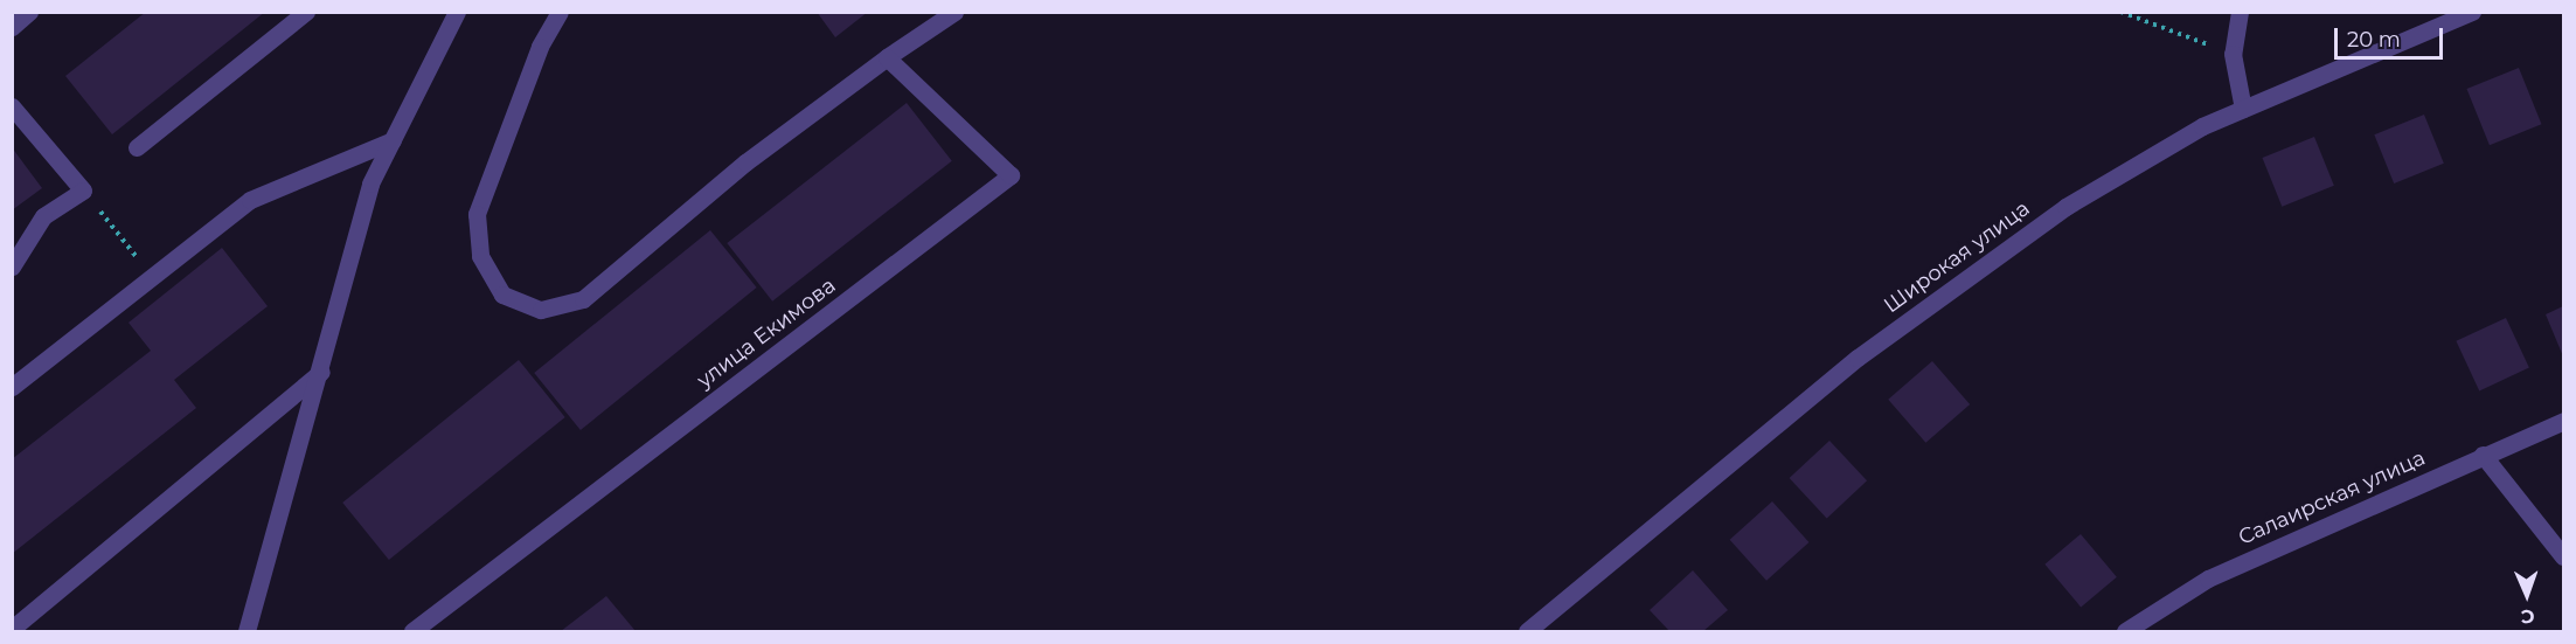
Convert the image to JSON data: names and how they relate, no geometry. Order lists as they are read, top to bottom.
{
  "streets": {
    "street": ["Широкая улица", "улица Екимова", "Салаирская улица"]
  },
  "scale_bar": "20 m",
  "north": "bottom"
}
